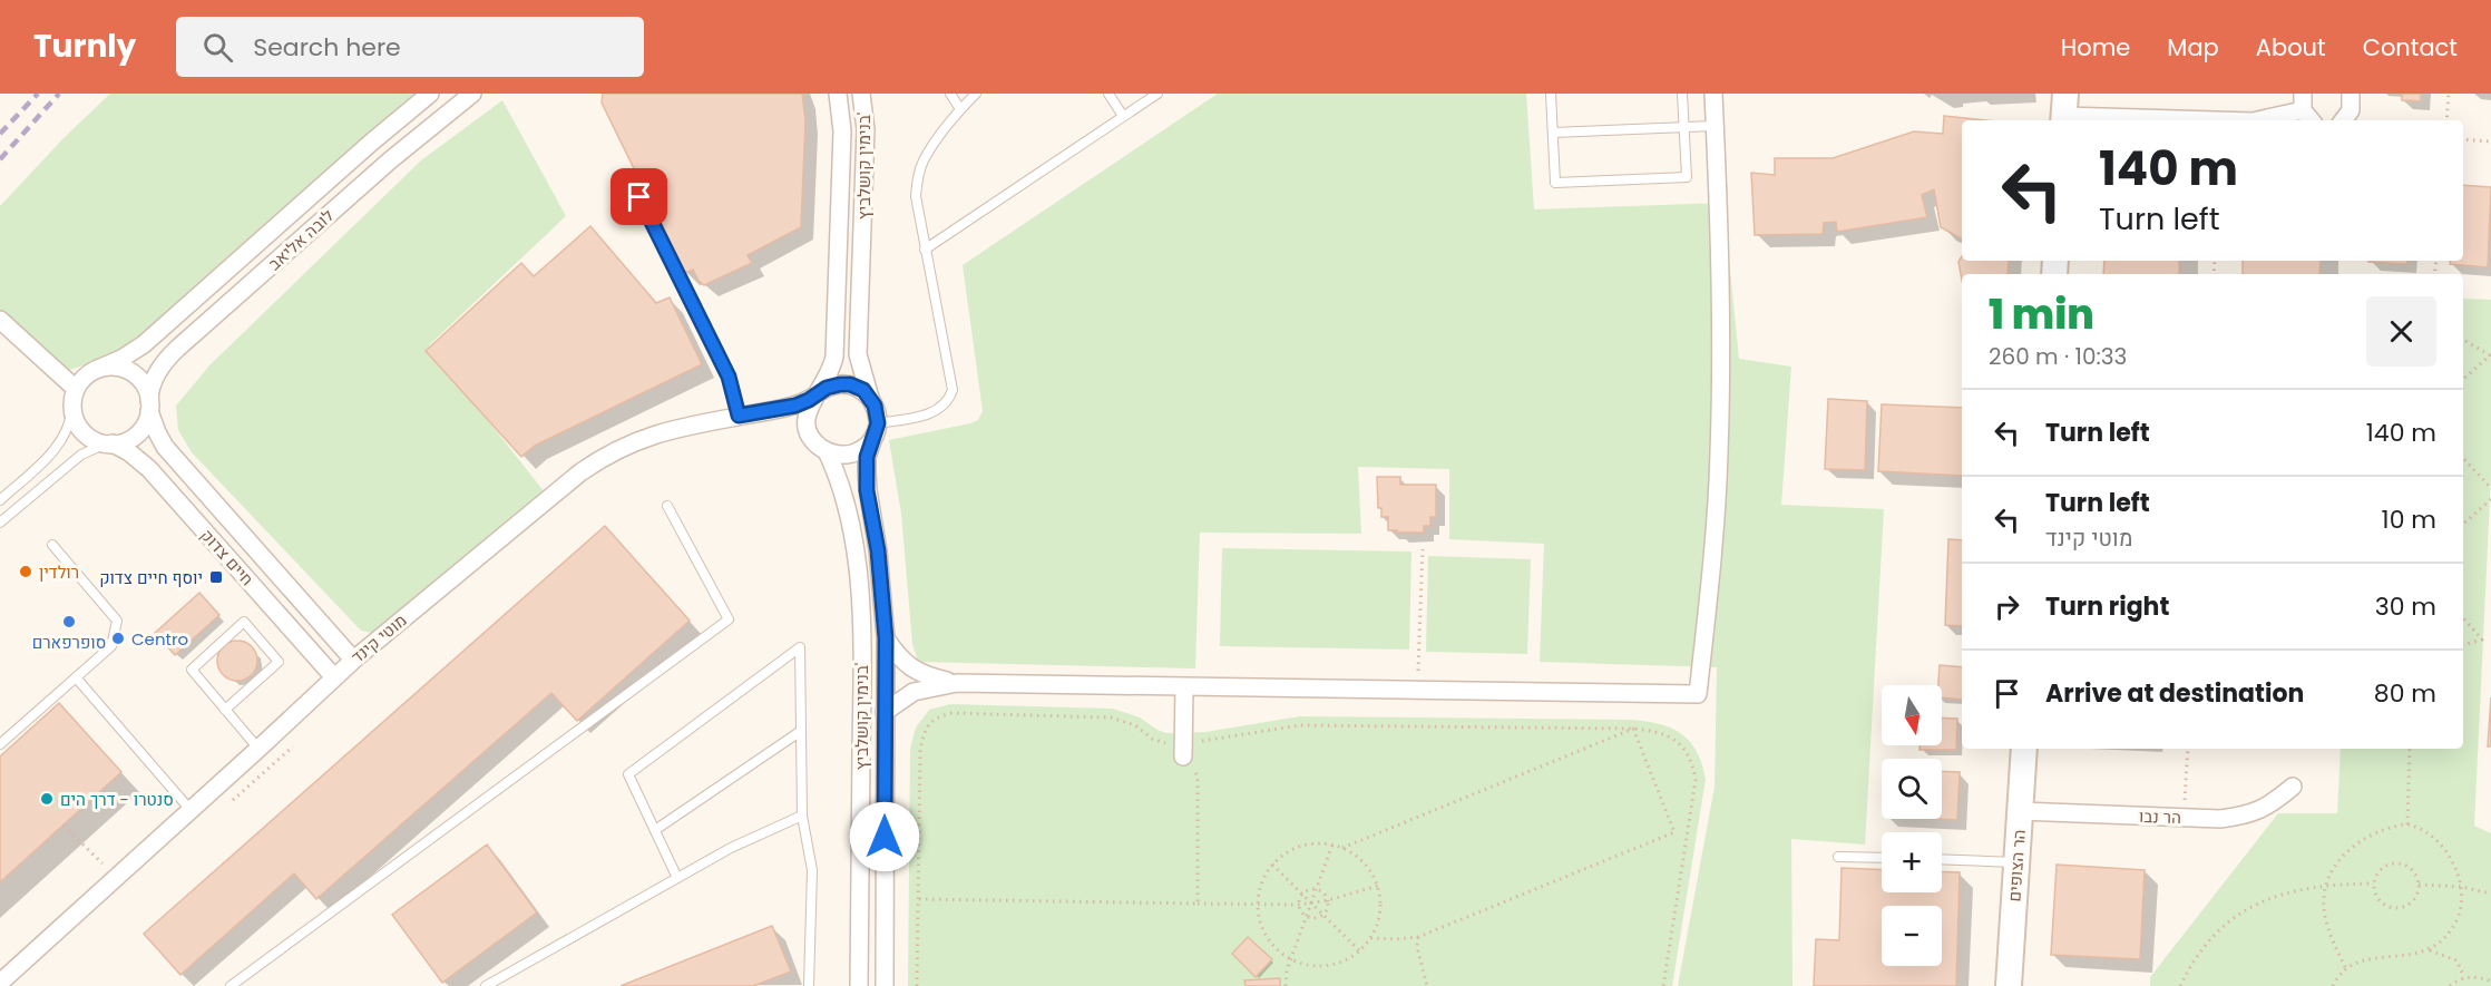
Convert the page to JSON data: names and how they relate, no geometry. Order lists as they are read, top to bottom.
{
  "streets": {
    "street": [
      "בנימין קושלביץ'",
      "לובה אליאב",
      "חיים צדוק",
      "מוטי קינד",
      "הר נבו",
      "הר הצופים"
    ]
  },
  "crossings": [
    ["בנימין קושלביץ'", "מוטי קינד"],
    ["לובה אליאב", "חיים צדוק"],
    ["חיים צדוק", "מוטי קינד"],
    ["הר נבו", "הר הצופים"]
  ],
  "places": {
    "other": [
      "רולדין",
      "סופרפארם",
      "Centro",
      "סנטרו - דרך הים"
    ],
    "transit": ["יוסף חיים צדוק"]
  },
  "north": "bottom",
  "page": {
    "header": "Turnly",
    "search": "Search here",
    "nav": [
      "Home",
      "Map",
      "About",
      "Contact"
    ],
    "turn": ["140 m", "Turn left"],
    "heading": ["1 min", "260 m · 10:33"],
    "list": [
      {
        "name": "Turn left",
        "value": "140 m"
      },
      {
        "name": "Turn left",
        "note": "מוטי קינד",
        "value": "10 m"
      },
      {
        "name": "Turn right",
        "value": "30 m"
      },
      {
        "name": "Arrive at destination",
        "value": "80 m"
      }
    ],
    "map_buttons": ["+", "−"]
  }
}
